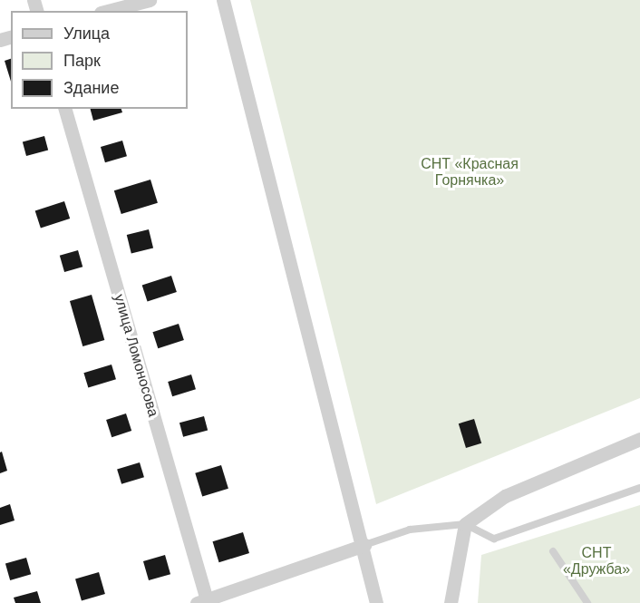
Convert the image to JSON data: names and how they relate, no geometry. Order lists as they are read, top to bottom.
{
  "streets": {
    "street": ["улица Ломоносова"]
  },
  "parks": ["СНТ «Красная Горнячка»", "СНТ «Дружба»"],
  "legend": ["Улица", "Парк", "Здание"]
}
